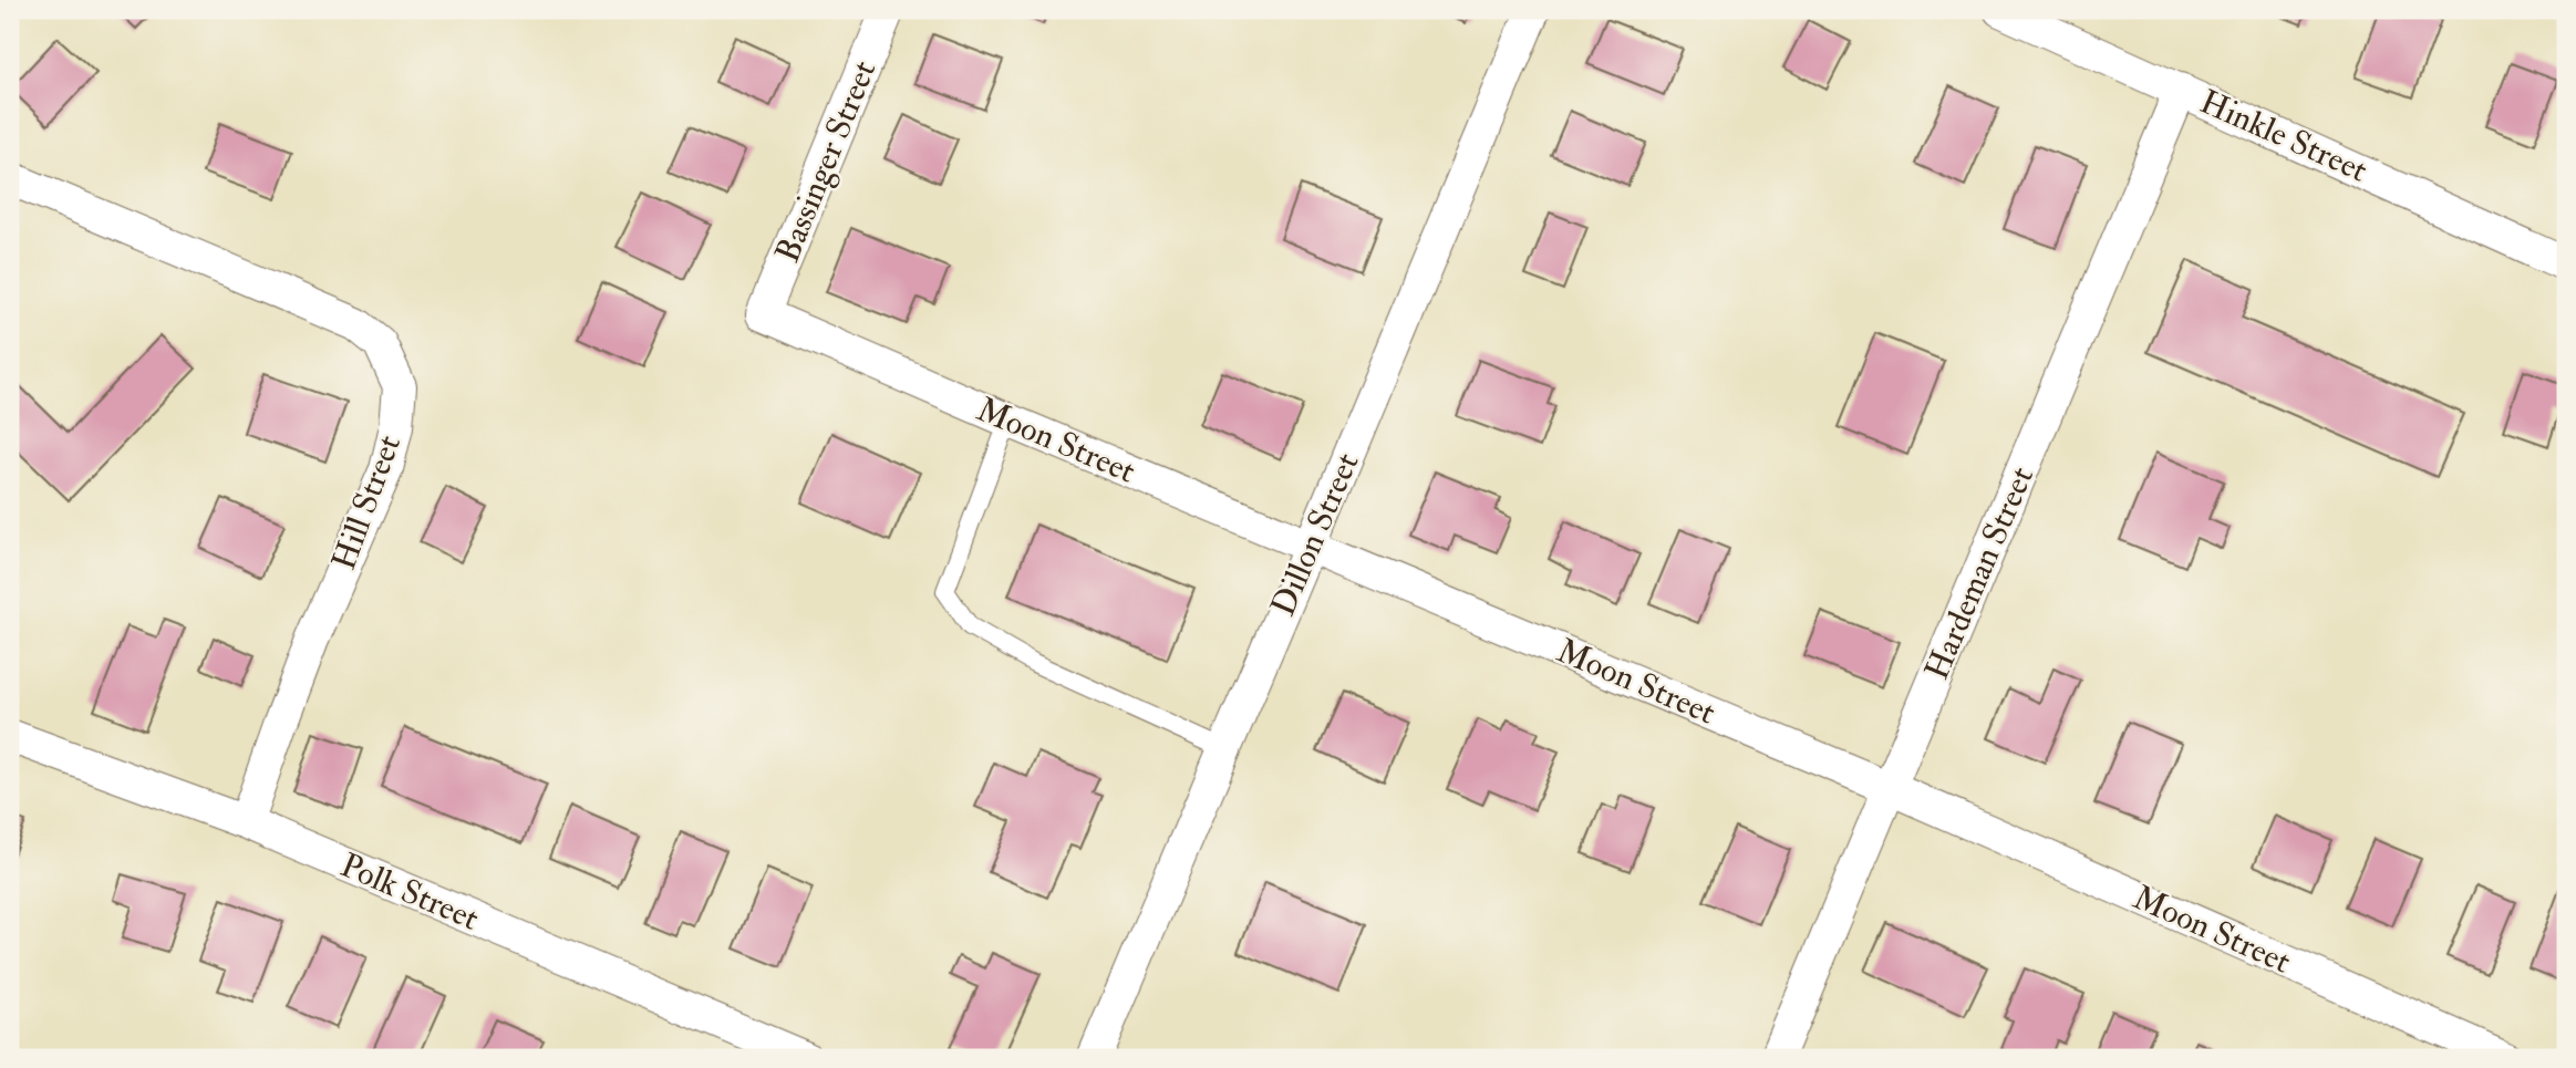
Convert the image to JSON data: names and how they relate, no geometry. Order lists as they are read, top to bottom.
{
  "streets": {
    "street": [
      "Hinkle Street",
      "Bassinger Street",
      "Moon Street",
      "Hill Street",
      "Dillon Street",
      "Hardeman Street",
      "Polk Street"
    ]
  },
  "crossings": [
    ["Hinkle Street", "Hardeman Street"],
    ["Bassinger Street", "Moon Street"],
    ["Moon Street", "Dillon Street"],
    ["Moon Street", "Hardeman Street"],
    ["Hill Street", "Polk Street"]
  ]
}
